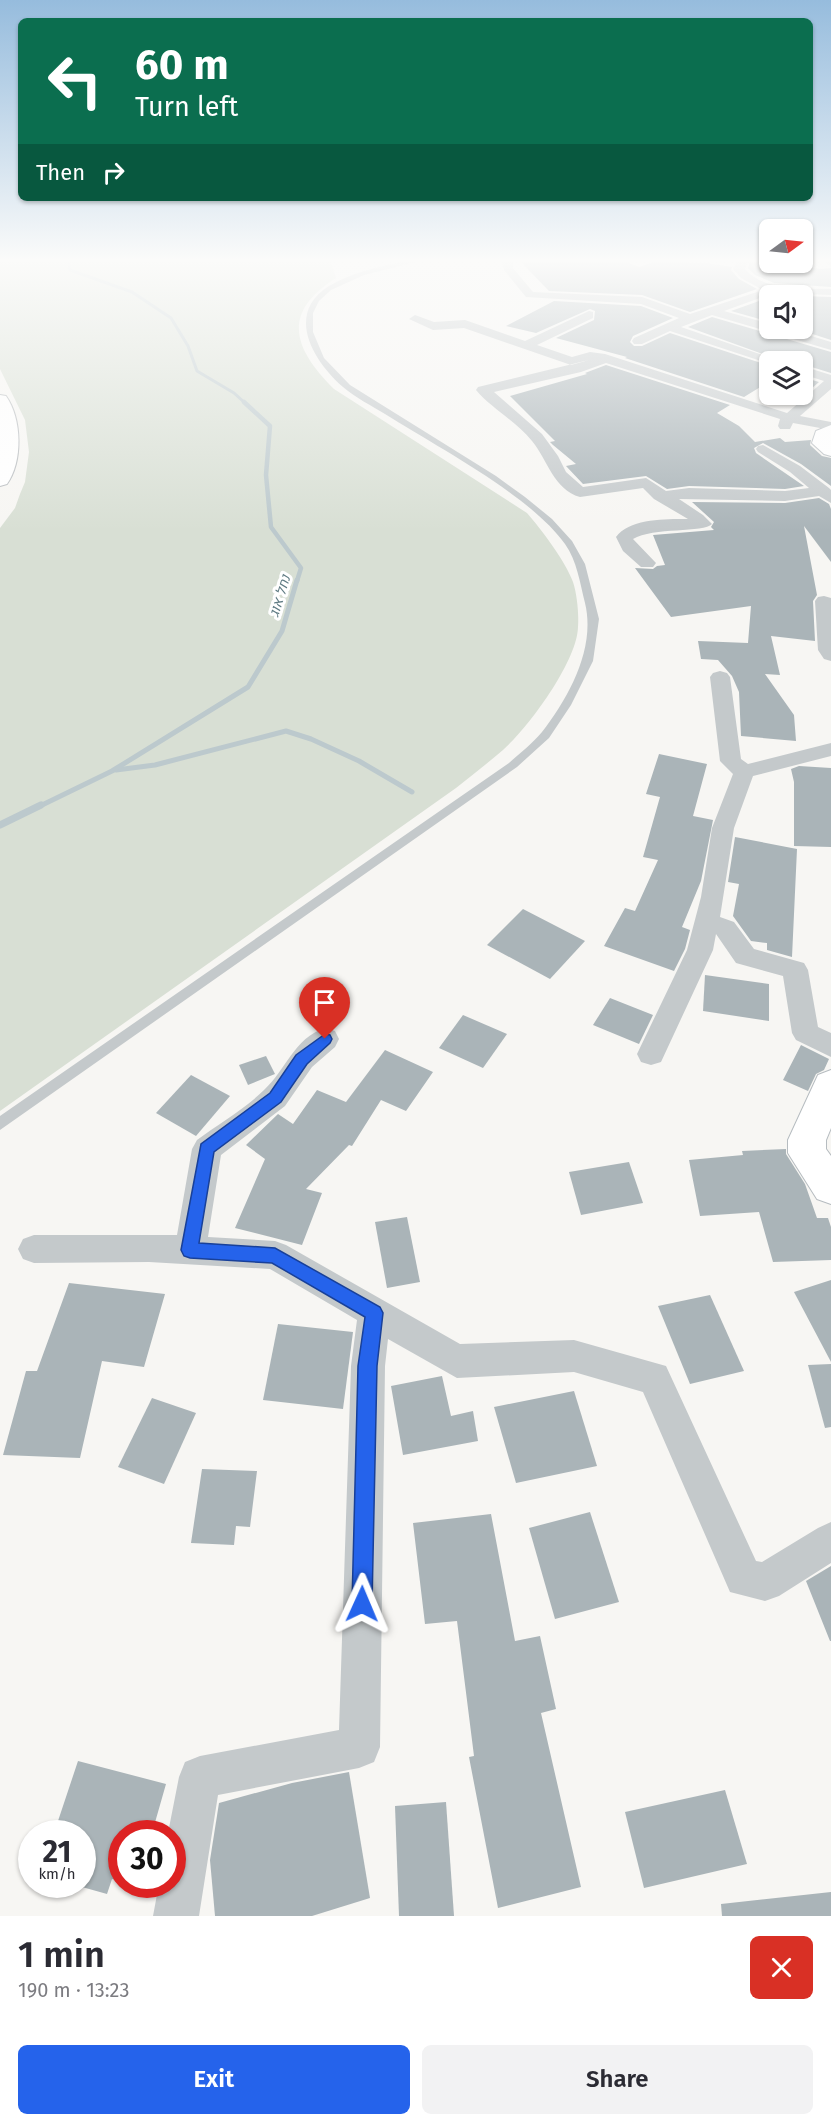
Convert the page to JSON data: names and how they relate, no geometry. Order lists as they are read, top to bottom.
{
  "water": ["נחל אוג"],
  "north": "right",
  "page": {
    "turn": ["60 m", "Turn left"],
    "then": "Then",
    "speed": "21 km/h",
    "limit": "30",
    "heading": ["1 min", "190 m · 13:23"],
    "buttons": ["Exit", "Share"]
  }
}
